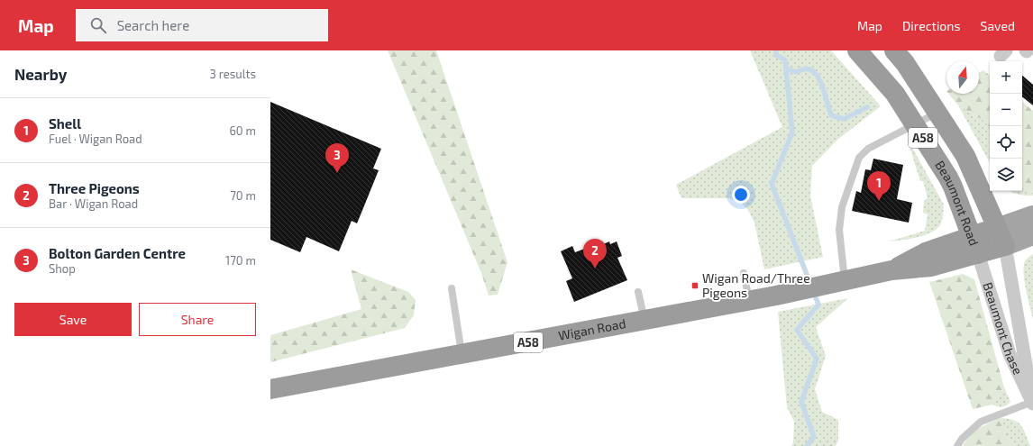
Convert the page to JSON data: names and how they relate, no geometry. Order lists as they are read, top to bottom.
{
  "streets": {
    "highway": ["A58", "Beaumont Road", "Wigan Road"],
    "street": ["Beaumont Chase"]
  },
  "crossings": [
    ["A58", "Beaumont Chase"],
    ["A58", "Wigan Road"],
    ["Beaumont Road", "Beaumont Chase"],
    ["Beaumont Road", "Wigan Road"],
    ["Beaumont Chase", "Wigan Road"]
  ],
  "places": {
    "transit": ["Wigan Road/Three Pigeons"]
  },
  "north": "top",
  "page": {
    "header": "Map",
    "search": "Search here",
    "nav": ["Map", "Directions", "Saved"],
    "heading": ["Nearby", "3 results"],
    "map_buttons": ["+", "−"],
    "list": [
      {
        "mark": "1",
        "name": "Shell",
        "note": "Fuel · Wigan Road",
        "value": "60 m"
      },
      {
        "mark": "2",
        "name": "Three Pigeons",
        "note": "Bar · Wigan Road",
        "value": "70 m"
      },
      {
        "mark": "3",
        "name": "Bolton Garden Centre",
        "note": "Shop",
        "value": "170 m"
      }
    ],
    "pins": ["3", "1", "2"],
    "buttons": ["Save", "Share"]
  }
}
